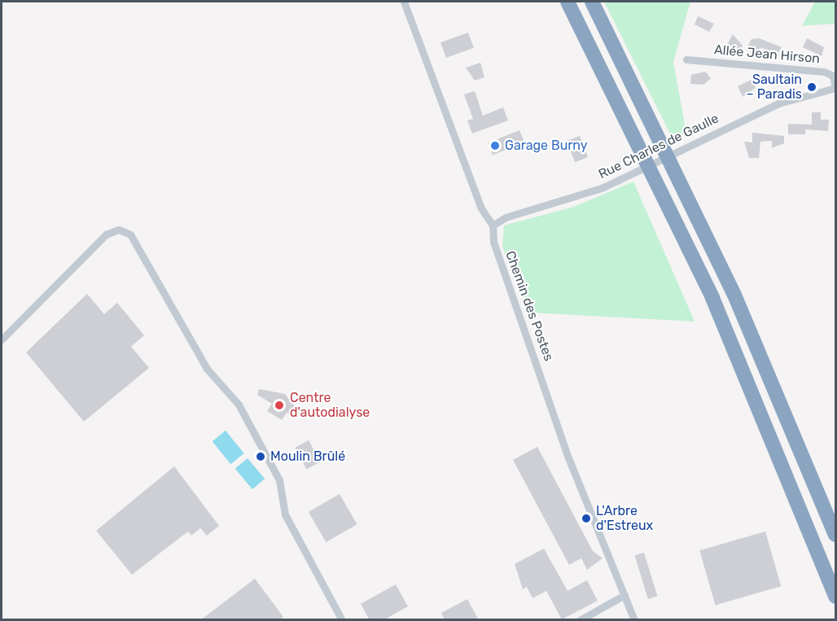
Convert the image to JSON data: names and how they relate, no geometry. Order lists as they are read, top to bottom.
{
  "streets": {
    "street": ["Allée Jean Hirson", "Rue Charles de Gaulle", "Chemin des Postes"]
  },
  "crossings": [
    ["Allée Jean Hirson", "Rue Charles de Gaulle"],
    ["Rue Charles de Gaulle", "Chemin des Postes"]
  ],
  "places": [
    "Saultain – Paradis",
    "Garage Burny",
    "Centre d'autodialyse",
    "Moulin Brûlé",
    "L'Arbre d'Estreux"
  ]
}
